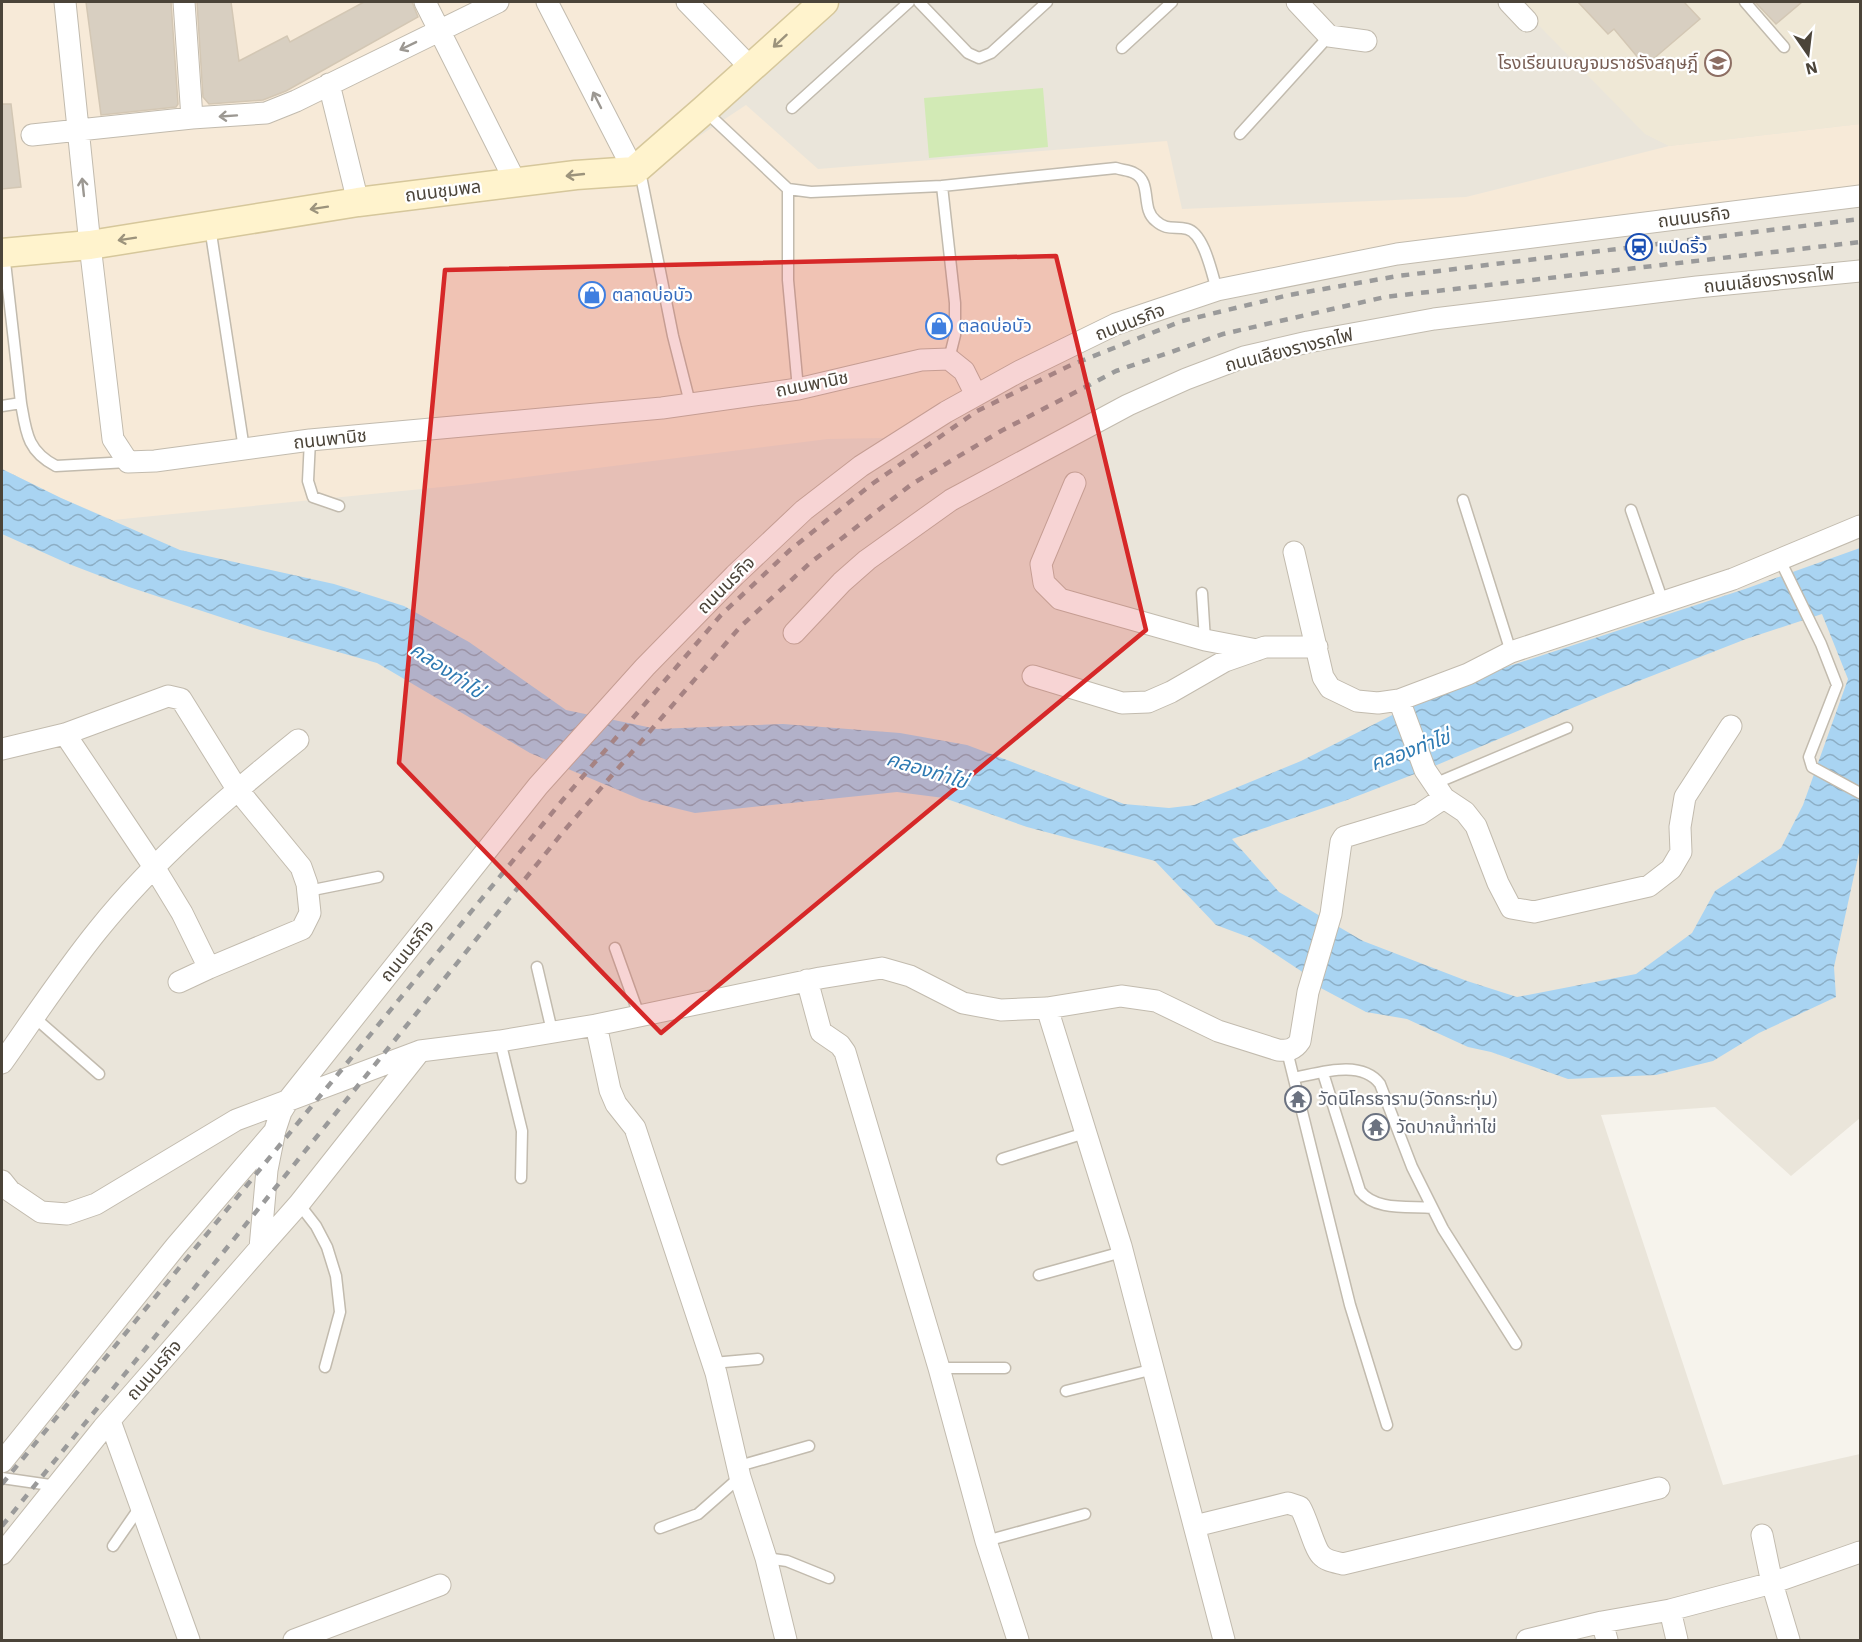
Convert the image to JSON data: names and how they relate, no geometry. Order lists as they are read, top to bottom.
{
  "streets": {
    "main road": ["ถนนชุมพล"],
    "street": ["ถนนนรกิจ", "ถนนเลียงรางรถไฟ", "ถนนพานิช"]
  },
  "one_way": ["ถนนชุมพล"],
  "water": ["คลองท่าไข่"],
  "places": {
    "school or university": ["โรงเรียนเบญจมราชรังสฤษฎิ์"],
    "station": ["แปดริ้ว"],
    "shop": ["ตลาดบ่อบัว", "ตลดบ่อบัว"],
    "temple": ["วัดนิโครธาราม(วัดกระทุ่ม)", "วัดปากน้ำท่าไข่"]
  },
  "north": "bottom"
}
